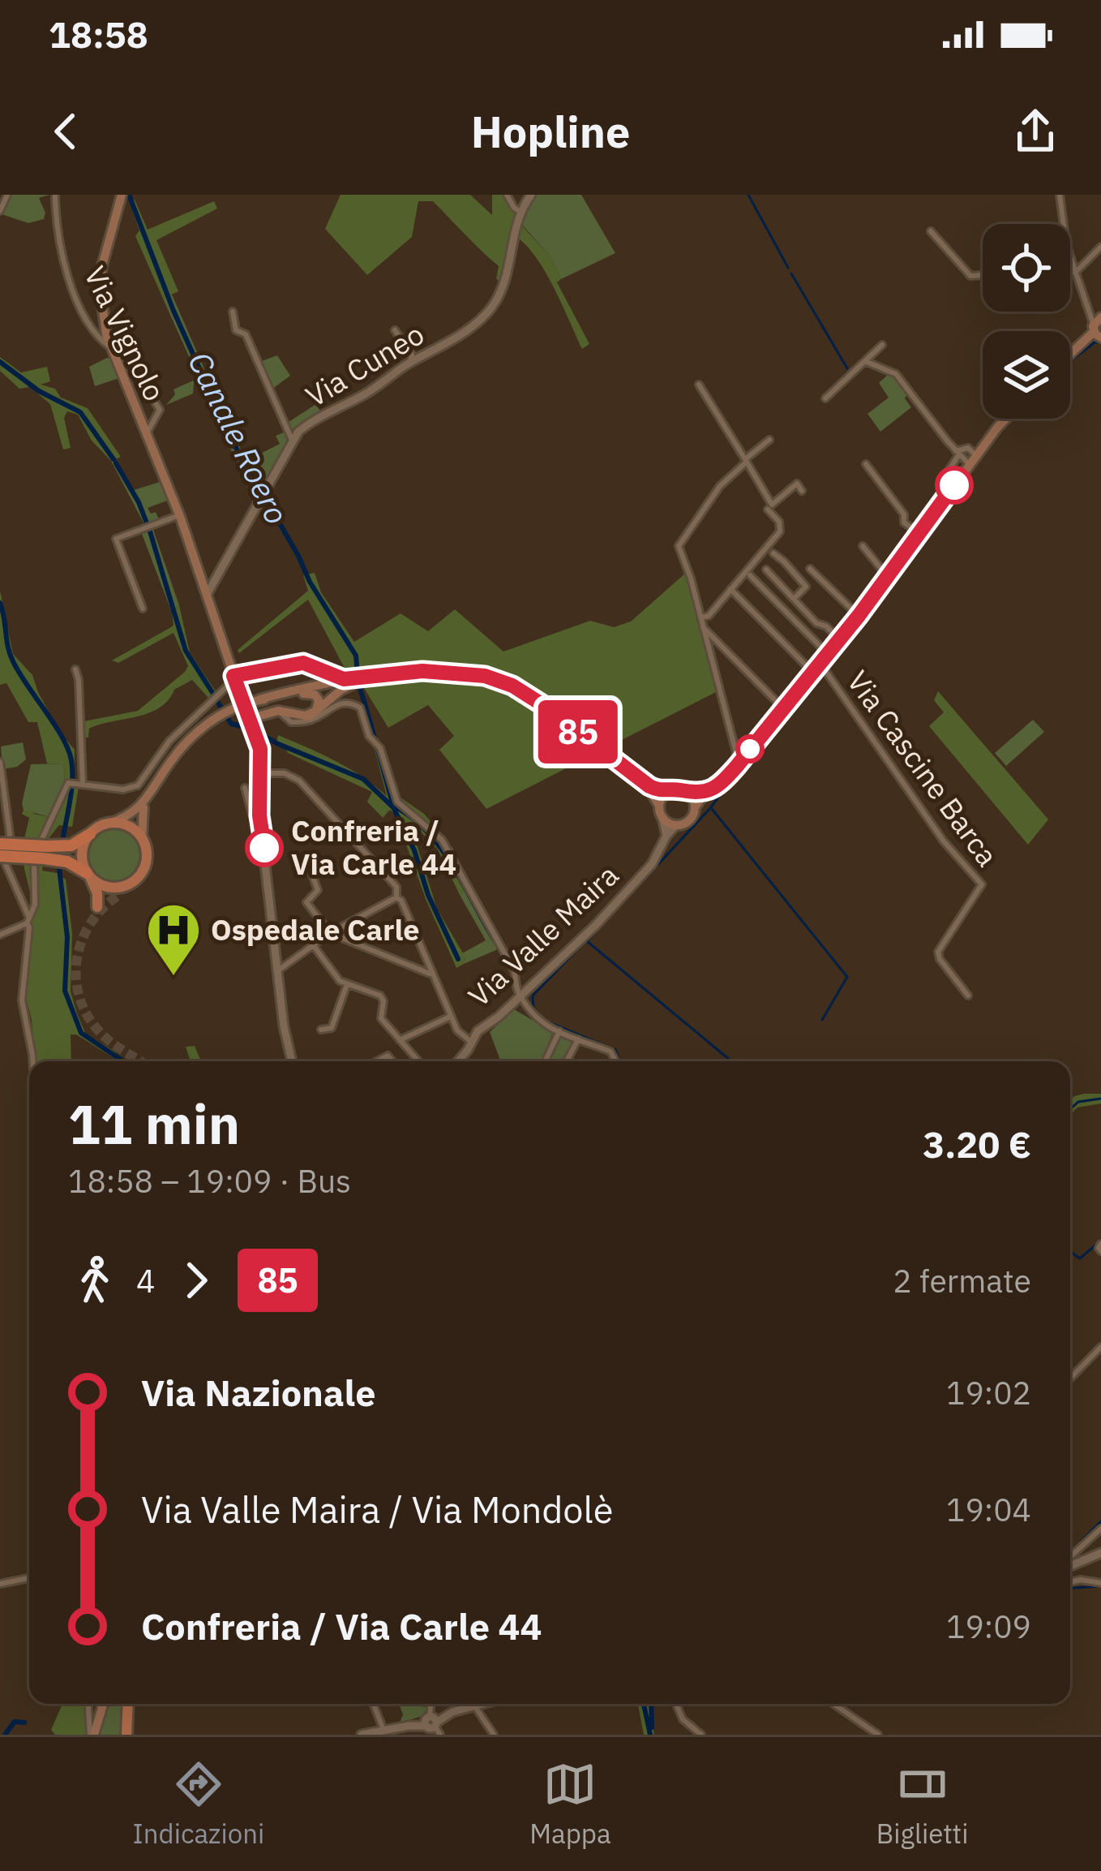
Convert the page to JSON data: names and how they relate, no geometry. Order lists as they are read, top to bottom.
{
  "streets": {
    "main road": ["Via Vignolo"],
    "street": ["Via Cuneo", "Via Cascine Barca", "Via Valle Maira"]
  },
  "crossings": [
    ["Via Vignolo", "Via Cuneo"]
  ],
  "water": ["Canale Roero"],
  "places": {
    "other": ["Confreria / Via Carle 44"],
    "hospital": ["Ospedale Carle"]
  },
  "lines": ["bus line 85"],
  "page": {
    "status": "18:58",
    "header": "Hopline",
    "on_map": "85",
    "heading": ["11 min", "18:58 – 19:09 · Bus", "3.20 €"],
    "legs": ["4", "85", "2 fermate"],
    "list": [
      {
        "name": "Via Nazionale",
        "value": "19:02"
      },
      {
        "name": "Via Valle Maira / Via Mondolè",
        "value": "19:04"
      },
      {
        "name": "Confreria / Via Carle 44",
        "value": "19:09"
      }
    ],
    "tabs": ["Indicazioni", "Mappa", "Biglietti"]
  }
}
